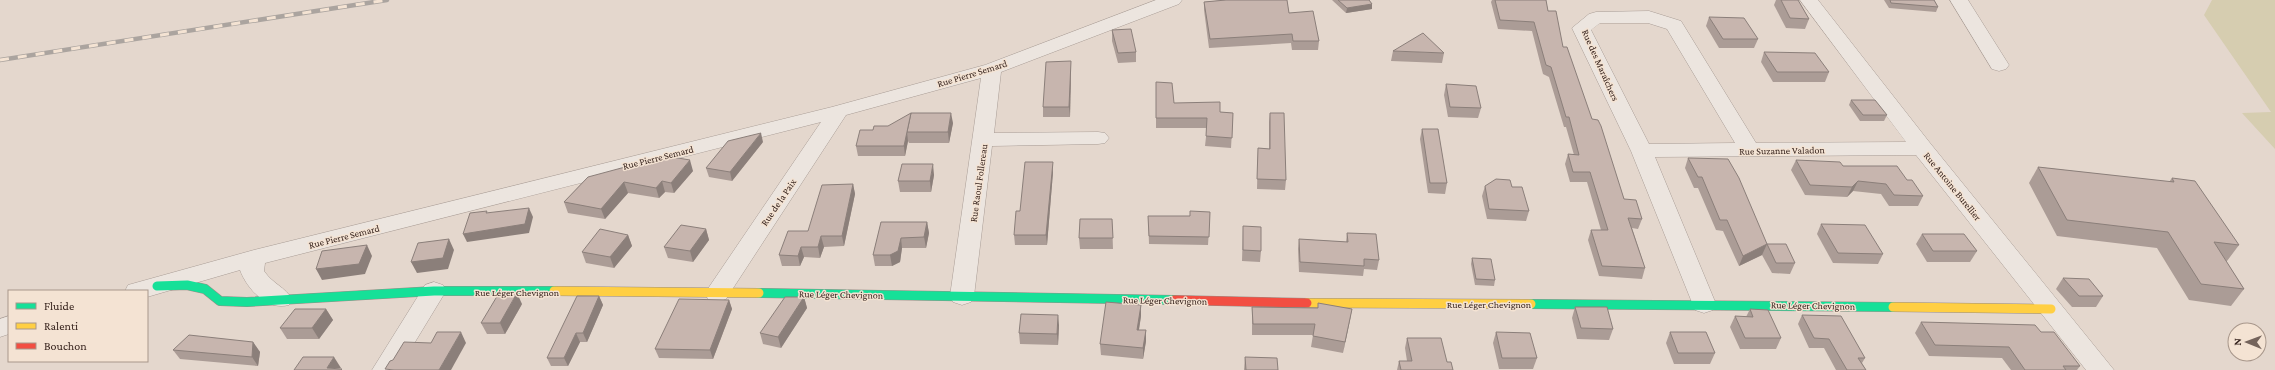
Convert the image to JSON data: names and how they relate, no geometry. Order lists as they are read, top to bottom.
{
  "streets": {
    "street": [
      "Rue des Maraîchers",
      "Rue Pierre Semard",
      "Rue Suzanne Valadon",
      "Rue Raoul Follereau",
      "Rue Antoine Burellier",
      "Rue de la Paix",
      "Rue Léger Chevignon"
    ]
  },
  "crossings": [
    ["Rue des Maraîchers", "Rue Suzanne Valadon"],
    ["Rue des Maraîchers", "Rue Léger Chevignon"],
    ["Rue Pierre Semard", "Rue Raoul Follereau"],
    ["Rue Pierre Semard", "Rue de la Paix"],
    ["Rue Pierre Semard", "Rue Léger Chevignon"],
    ["Rue Suzanne Valadon", "Rue Antoine Burellier"],
    ["Rue Raoul Follereau", "Rue Léger Chevignon"],
    ["Rue Antoine Burellier", "Rue Léger Chevignon"],
    ["Rue de la Paix", "Rue Léger Chevignon"]
  ],
  "legend": ["Fluide", "Ralenti", "Bouchon"],
  "north": "left"
}
